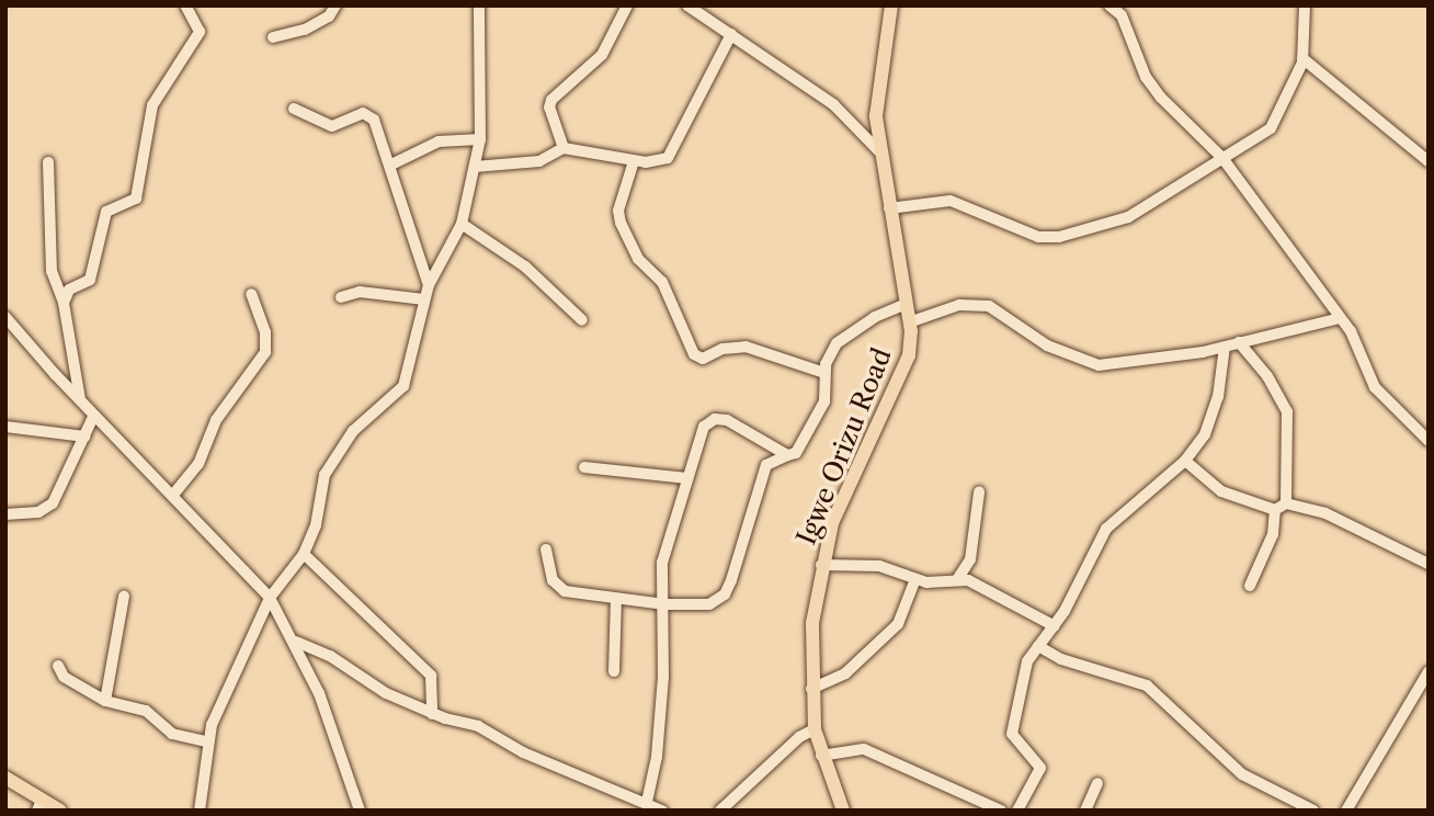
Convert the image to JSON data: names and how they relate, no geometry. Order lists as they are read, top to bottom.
{
  "streets": {
    "main road": ["Igwe Orizu Road"]
  }
}
